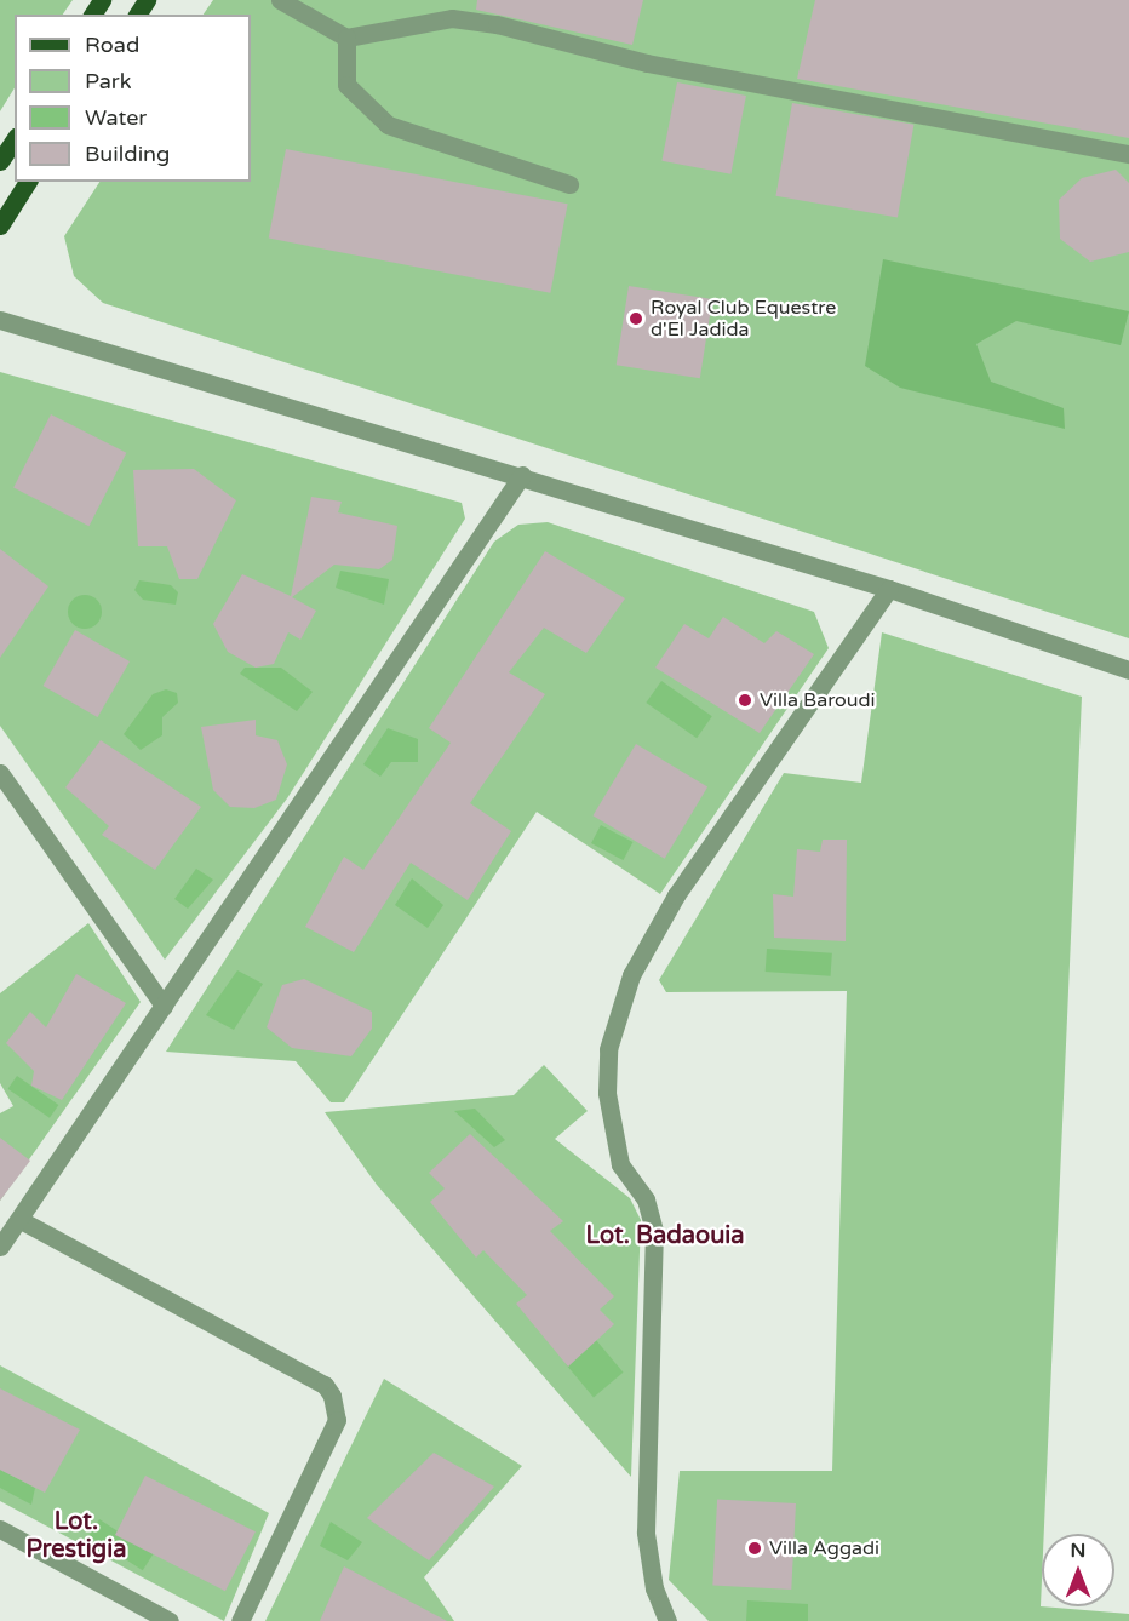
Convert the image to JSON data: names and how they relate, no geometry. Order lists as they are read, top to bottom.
{
  "districts": ["Lot. Badaouia", "Lot. Prestigia"],
  "places": ["Royal Club Equestre d'El Jadida", "Villa Baroudi", "Villa Aggadi"],
  "legend": [
    "Road",
    "Park",
    "Water",
    "Building"
  ],
  "north": "top"
}
